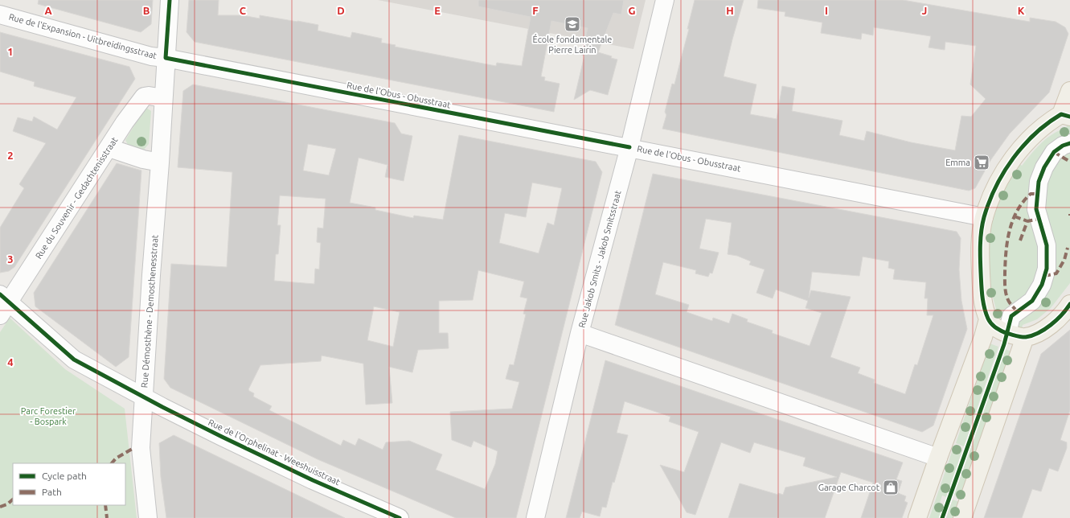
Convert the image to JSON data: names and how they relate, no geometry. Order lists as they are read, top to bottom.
{
  "streets": {
    "street": [
      "Rue de l'Expansion - Uitbreidingsstraat",
      "Rue de l'Obus - Obusstraat",
      "Rue du Souvenir - Gedachtenisstraat",
      "Rue Jakob Smits - Jakob Smitsstraat",
      "Rue Démosthène - Demosthenesstraat",
      "Rue de l'Orphelinat - Weeshuisstraat"
    ]
  },
  "crossings": [
    ["Rue de l'Expansion - Uitbreidingsstraat", "Rue de l'Obus - Obusstraat"],
    ["Rue de l'Expansion - Uitbreidingsstraat", "Rue Démosthène - Demosthenesstraat"],
    ["Rue de l'Obus - Obusstraat", "Rue Jakob Smits - Jakob Smitsstraat"],
    ["Rue de l'Obus - Obusstraat", "Rue Démosthène - Demosthenesstraat"],
    ["Rue du Souvenir - Gedachtenisstraat", "Rue Démosthène - Demosthenesstraat"],
    ["Rue du Souvenir - Gedachtenisstraat", "Rue de l'Orphelinat - Weeshuisstraat"],
    ["Rue Démosthène - Demosthenesstraat", "Rue de l'Orphelinat - Weeshuisstraat"]
  ],
  "parks": ["Parc Forestier - Bospark"],
  "places": {
    "school or university": ["École fondamentale Pierre Lairin"],
    "supermarket": ["Emma"],
    "shop": ["Garage Charcot"]
  },
  "legend": ["Cycle path", "Path"],
  "grid": {
    "columns": [
      "A",
      "B",
      "C",
      "D",
      "E",
      "F",
      "G",
      "H",
      "I",
      "J",
      "K"
    ],
    "rows": [
      "1",
      "2",
      "3",
      "4"
    ]
  }
}
